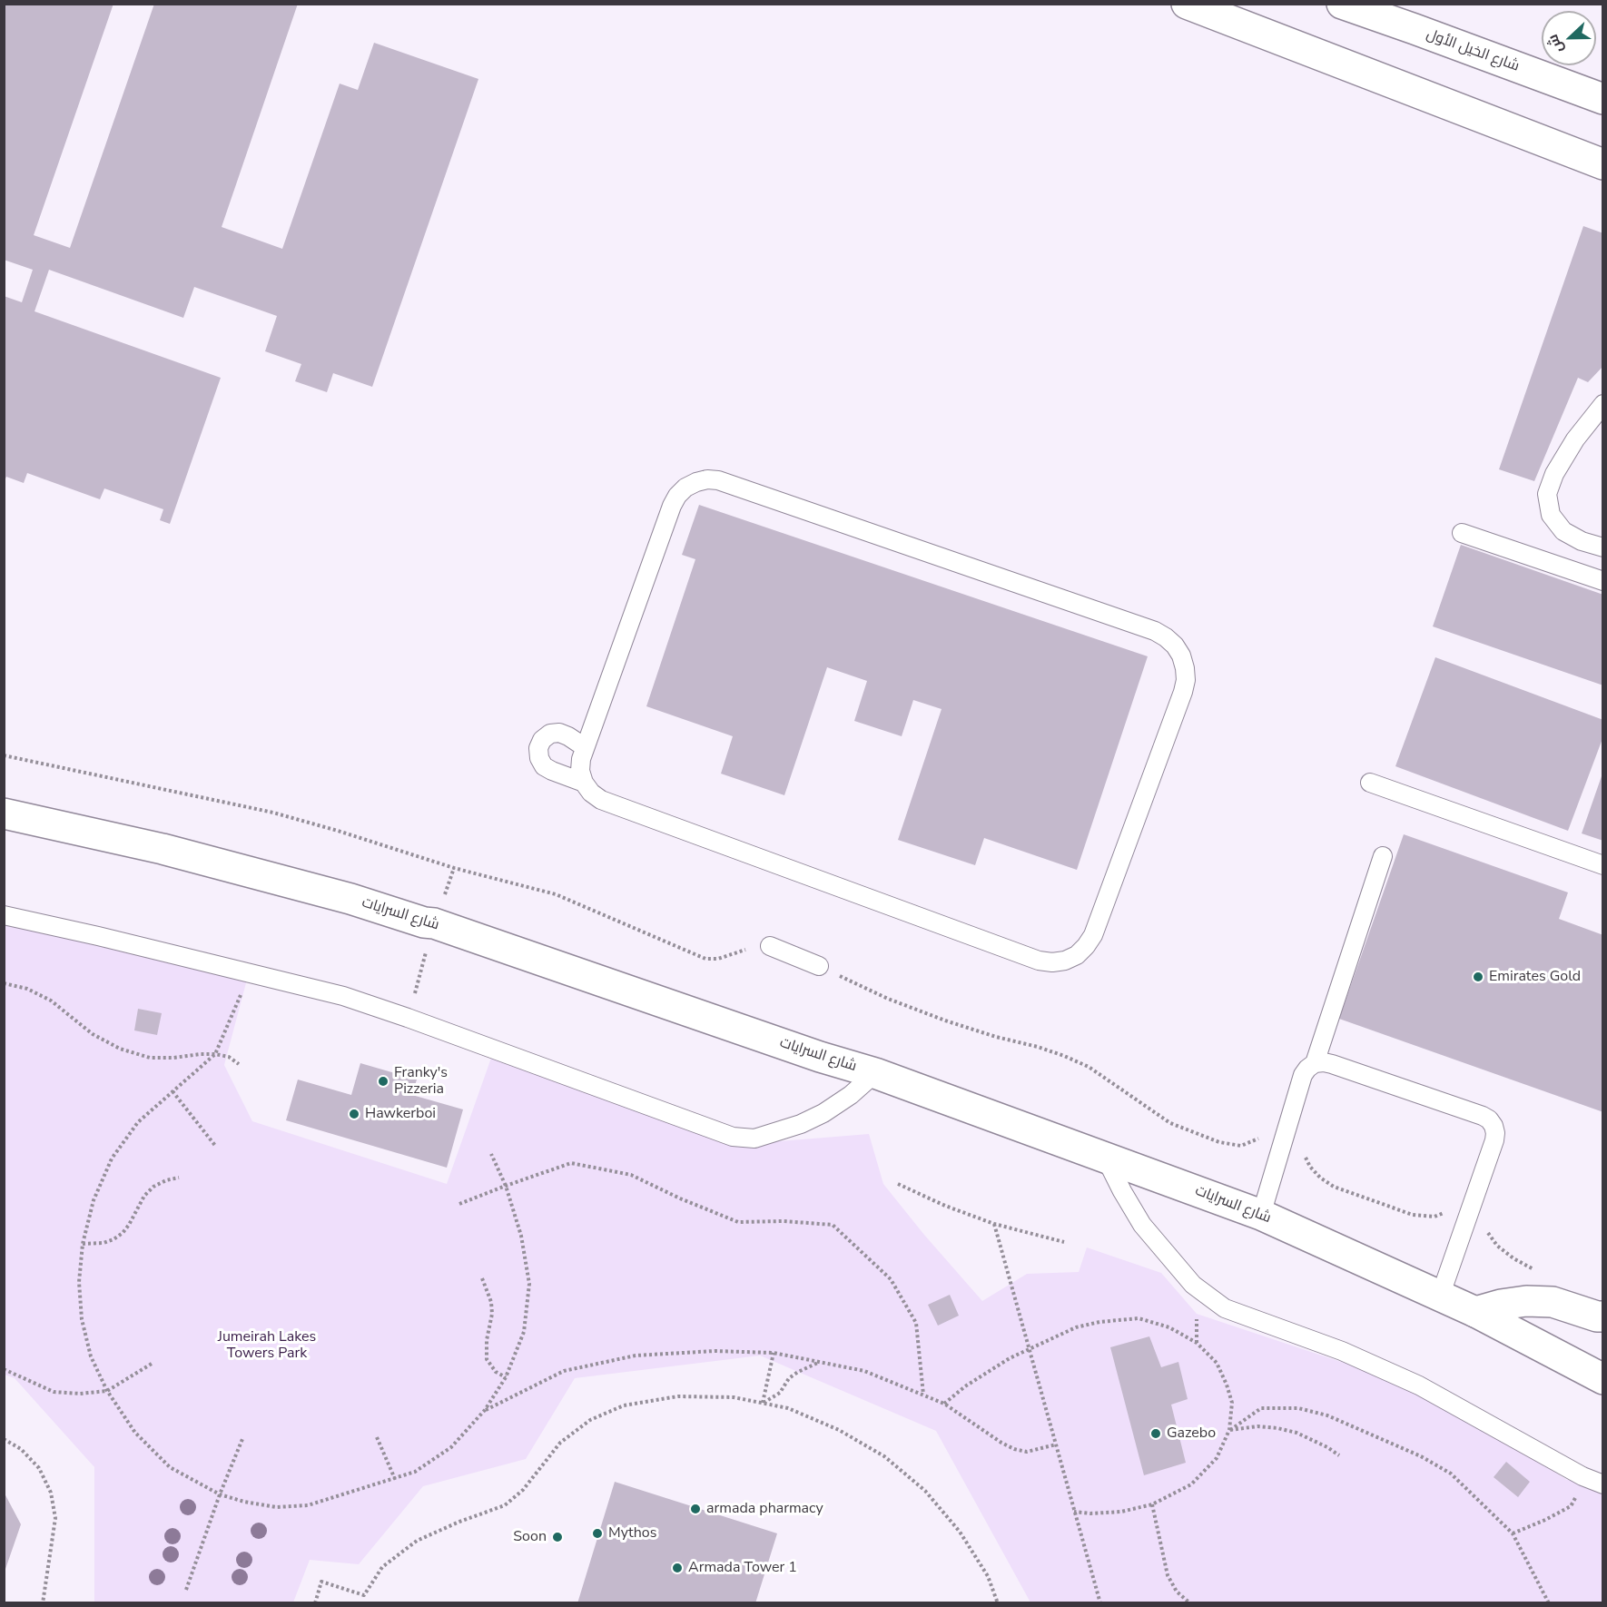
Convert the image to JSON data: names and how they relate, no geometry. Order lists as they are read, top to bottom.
{
  "streets": {
    "main road": ["شارع الخيل الأول", "شارع السرايات"]
  },
  "parks": ["Jumeirah Lakes Towers Park"],
  "places": [
    "Emirates Gold",
    "Franky's Pizzeria",
    "Hawkerboi",
    "Gazebo",
    "armada pharmacy",
    "Mythos",
    "Soon",
    "Armada Tower 1"
  ],
  "north": "left"
}
